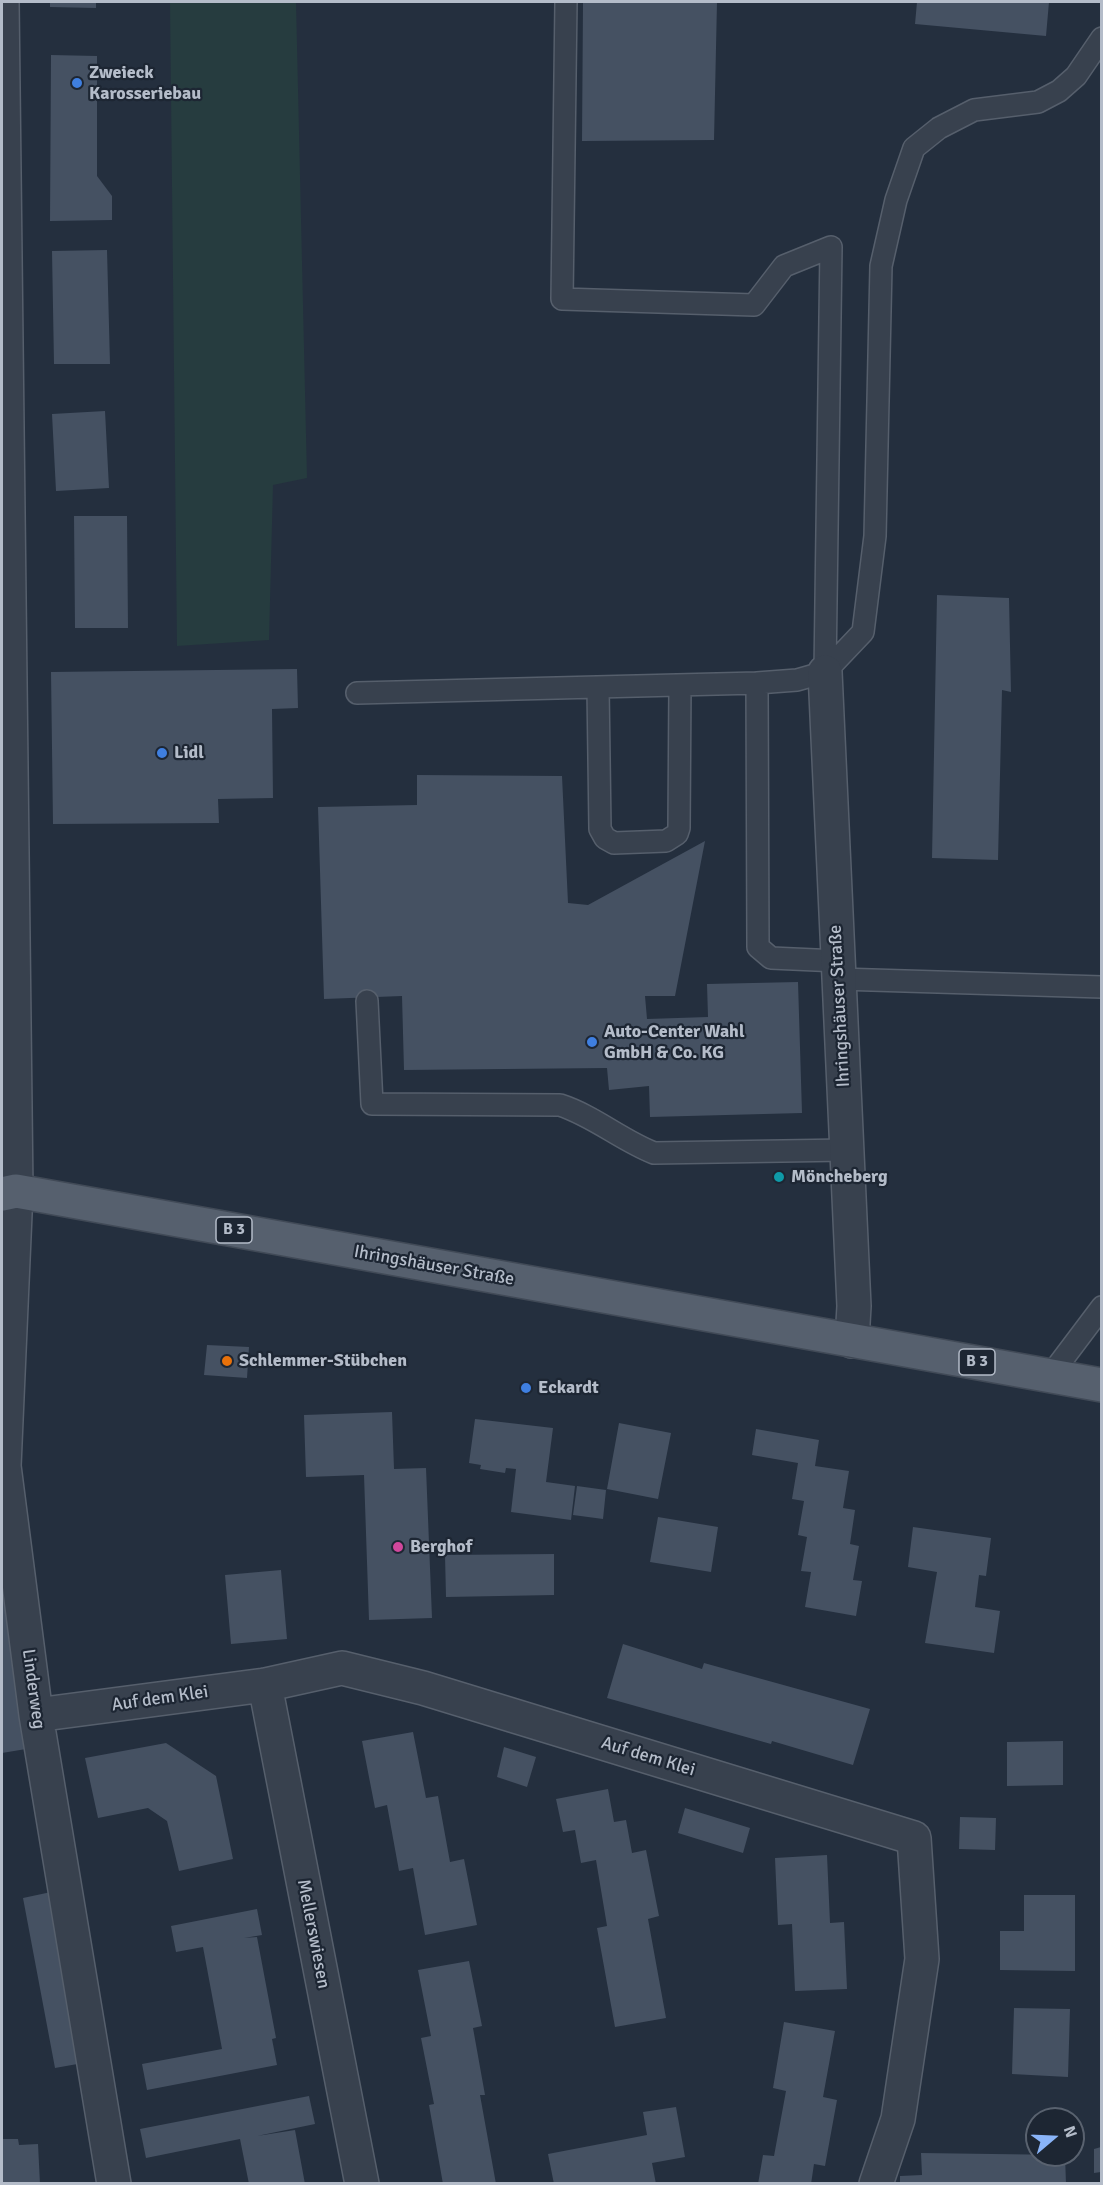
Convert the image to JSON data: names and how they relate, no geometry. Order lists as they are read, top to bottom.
{
  "streets": {
    "main road": ["Ihringshäuser Straße", "B 3"],
    "street": ["Linderweg", "Auf dem Klei", "Mellerswiesen"]
  },
  "crossings": [
    ["Ihringshäuser Straße", "Linderweg"],
    ["Linderweg", "Auf dem Klei"],
    ["Auf dem Klei", "Mellerswiesen"]
  ],
  "places": [
    "Zweieck Karosseriebau",
    "Lidl",
    "Auto-Center Wahl GmbH & Co. KG",
    "Möncheberg",
    "Schlemmer-Stübchen",
    "Eckardt",
    "Berghof"
  ],
  "north": "right"
}
